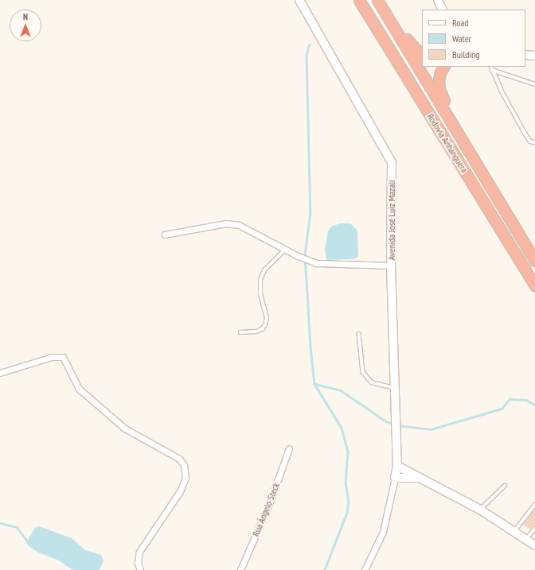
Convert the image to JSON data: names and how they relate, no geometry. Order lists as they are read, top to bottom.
{
  "streets": {
    "highway": ["Rodovia Anhanguera"],
    "main road": ["Avenida José Luiz Mazali"],
    "street": ["Rua Ângelo Steck"]
  },
  "legend": ["Road", "Water", "Building"],
  "north": "top"
}
